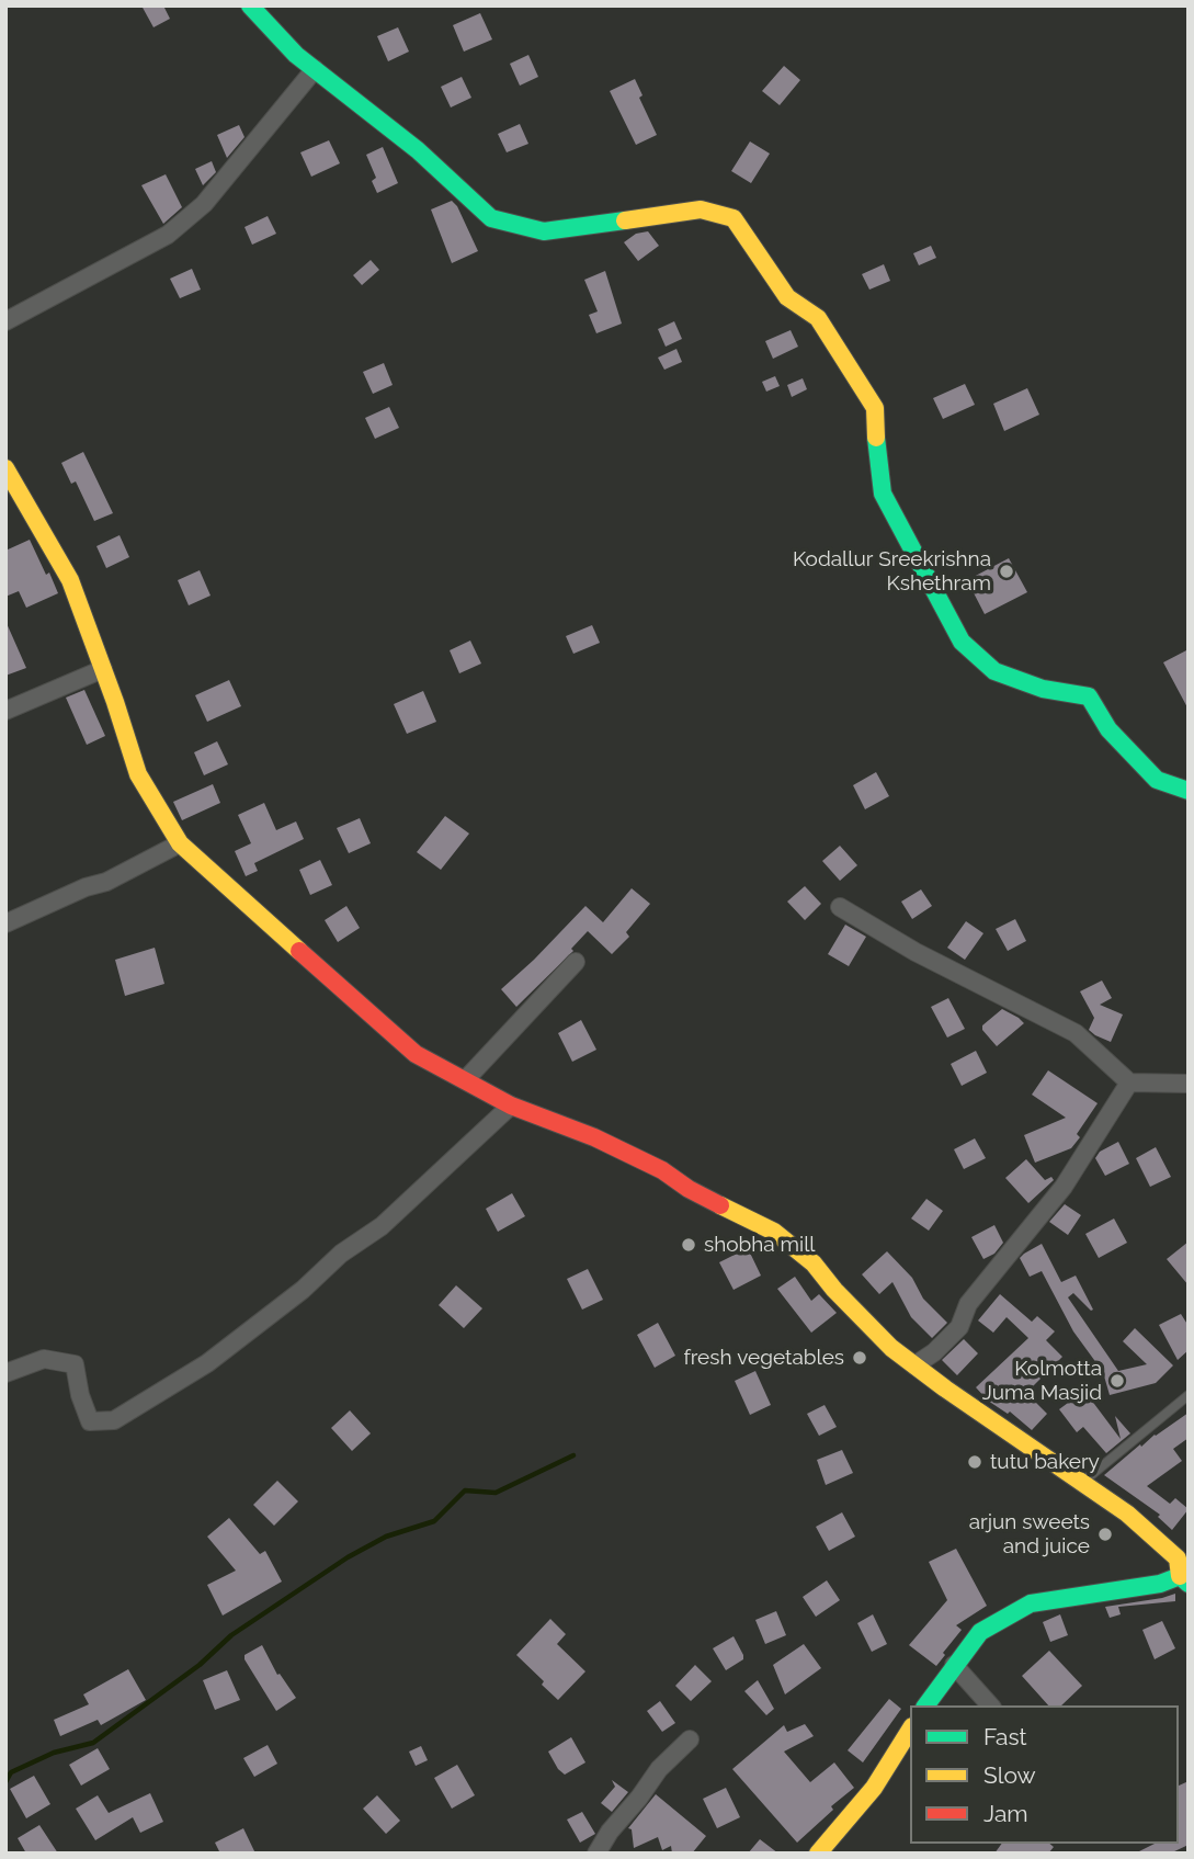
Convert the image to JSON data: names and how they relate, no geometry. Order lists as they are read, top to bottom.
{
  "places": [
    "Kodallur Sreekrishna Kshethram",
    "shobha mill",
    "fresh vegetables",
    "Kolmotta Juma Masjid",
    "tutu bakery",
    "arjun sweets and juice"
  ],
  "legend": ["Fast", "Slow", "Jam"]
}
